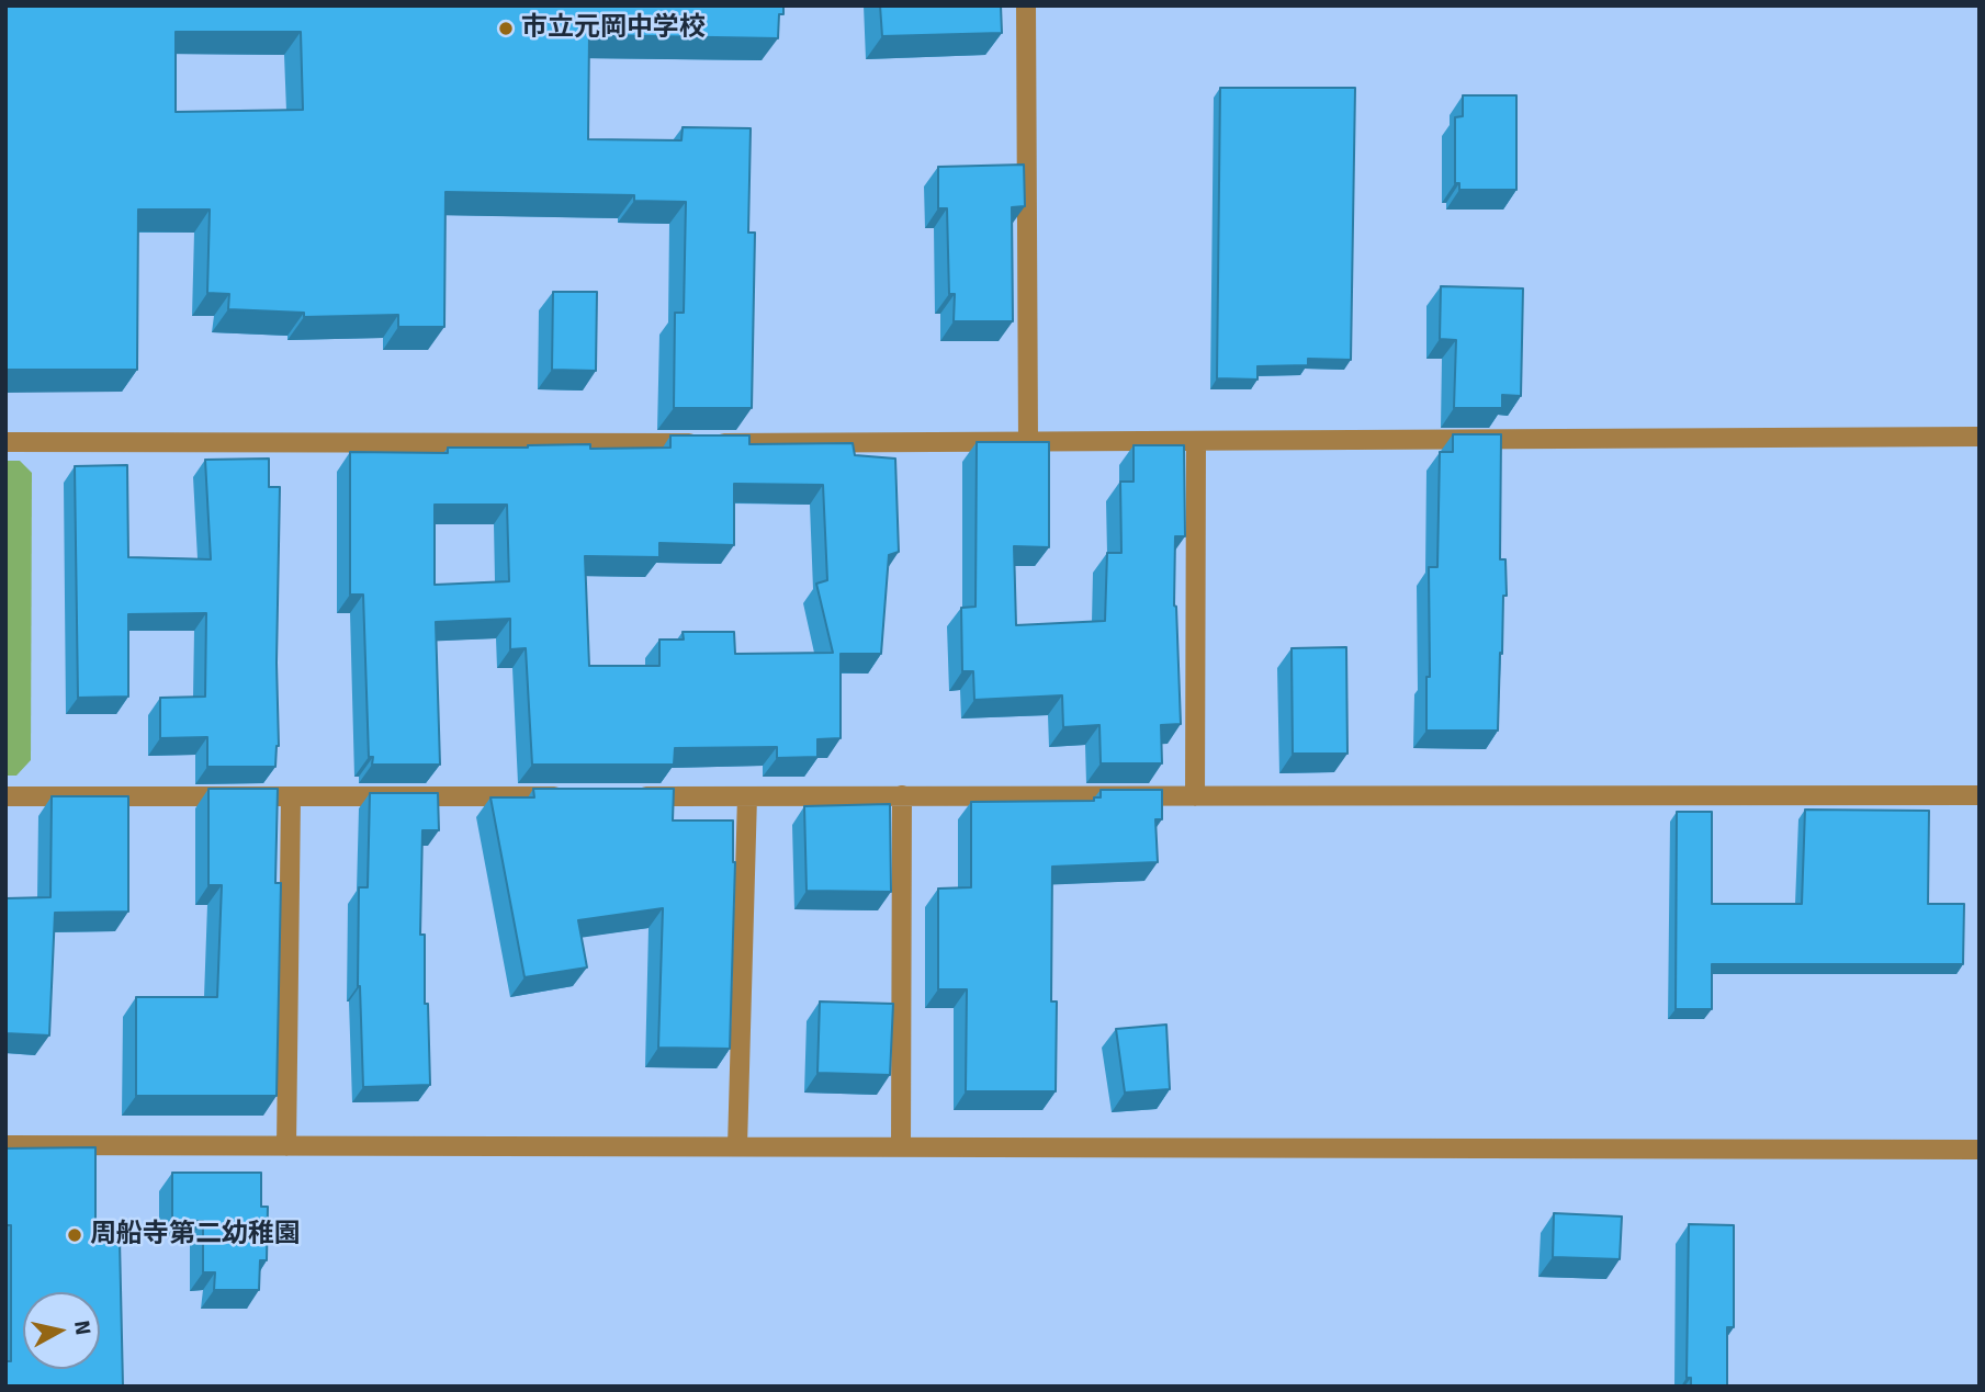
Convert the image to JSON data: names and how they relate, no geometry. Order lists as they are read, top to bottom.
{
  "places": ["市立元岡中学校", "周船寺第二幼稚園"],
  "north": "right"
}
